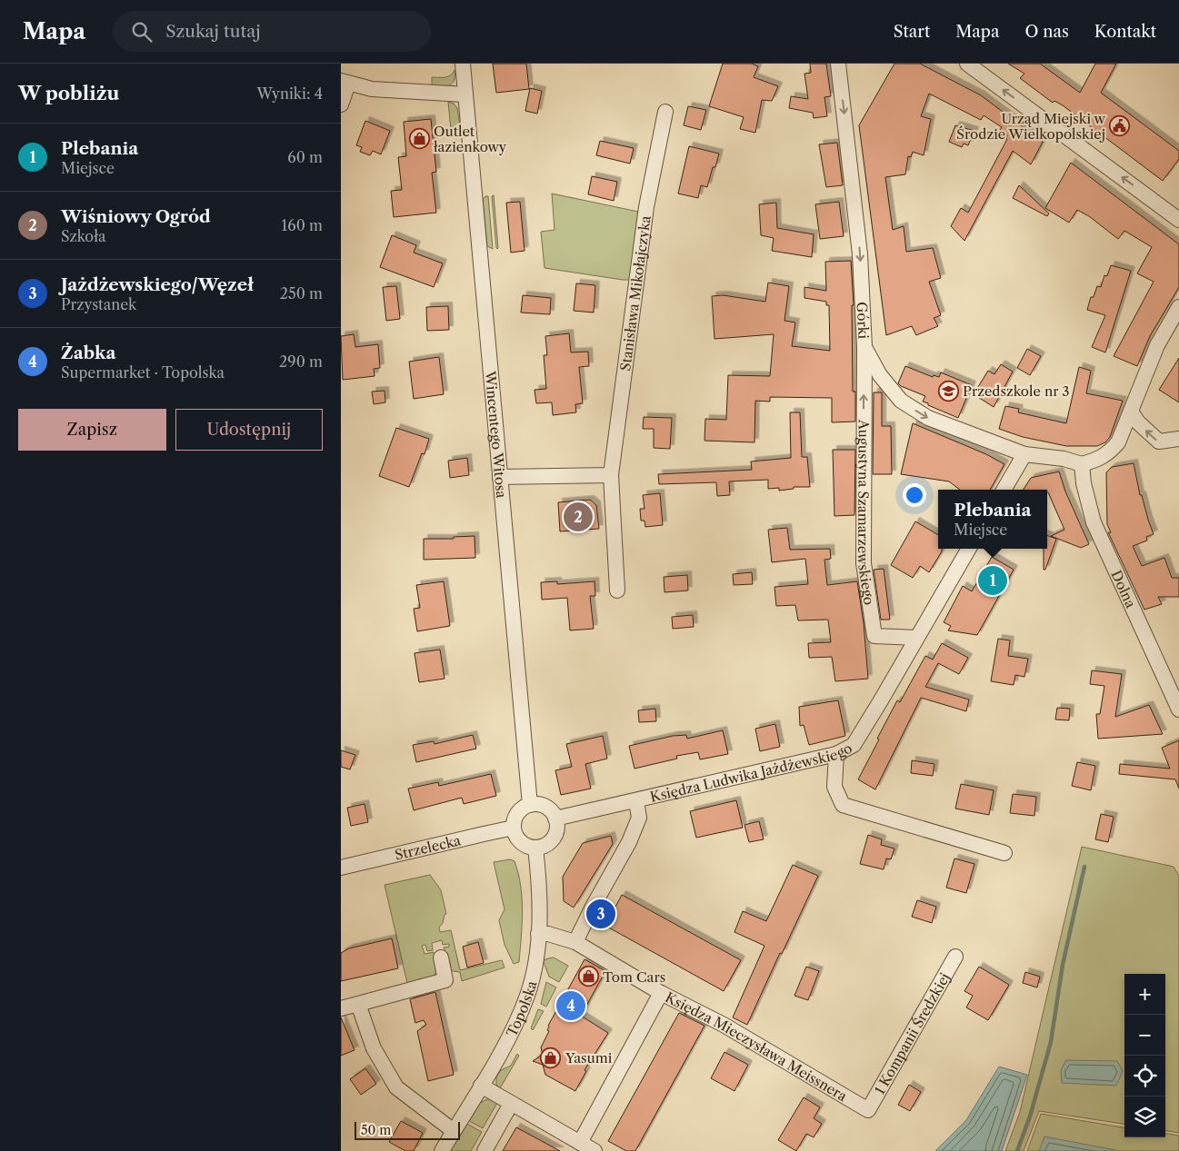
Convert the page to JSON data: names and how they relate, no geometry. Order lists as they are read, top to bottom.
{
  "streets": {
    "street": [
      "Stanisława Mikołajczyka",
      "Górki",
      "Wincentego Witosa",
      "Augustyna Szamarzewskiego",
      "Dolna",
      "Księdza Ludwika Jażdżewskiego",
      "Strzelecka",
      "Topolska",
      "1 Kompanii Średzkiej",
      "Księdza Mieczysława Meissnera"
    ]
  },
  "crossings": [
    ["Górki", "Augustyna Szamarzewskiego"],
    ["Górki", "Dolna"],
    ["Wincentego Witosa", "Księdza Ludwika Jażdżewskiego"],
    ["Wincentego Witosa", "Strzelecka"],
    ["Wincentego Witosa", "Topolska"],
    ["Augustyna Szamarzewskiego", "Księdza Ludwika Jażdżewskiego"],
    ["Księdza Ludwika Jażdżewskiego", "Strzelecka"],
    ["Księdza Ludwika Jażdżewskiego", "Topolska"],
    ["Strzelecka", "Topolska"],
    ["Topolska", "Księdza Mieczysława Meissnera"],
    ["1 Kompanii Średzkiej", "Księdza Mieczysława Meissnera"]
  ],
  "one_way": ["Górki", "Augustyna Szamarzewskiego"],
  "places": {
    "public building": ["Urząd Miejski w Środzie Wielkopolskiej"],
    "shop": ["Outlet łazienkowy", "Tom Cars", "Yasumi"],
    "school or university": ["Przedszkole nr 3"]
  },
  "scale_bar": "50 m",
  "page": {
    "header": "Mapa",
    "search": "Szukaj tutaj",
    "nav": [
      "Start",
      "Mapa",
      "O nas",
      "Kontakt"
    ],
    "heading": ["W pobliżu", "Wyniki: 4"],
    "list": [
      {
        "mark": "1",
        "name": "Plebania",
        "note": "Miejsce",
        "value": "60 m"
      },
      {
        "mark": "2",
        "name": "Wiśniowy Ogród",
        "note": "Szkoła",
        "value": "160 m"
      },
      {
        "mark": "3",
        "name": "Jażdżewskiego/Węzeł",
        "note": "Przystanek",
        "value": "250 m"
      },
      {
        "mark": "4",
        "name": "Żabka",
        "note": "Supermarket · Topolska",
        "value": "290 m"
      }
    ],
    "buttons": ["Zapisz", "Udostępnij"],
    "popup": ["Plebania", "Miejsce"],
    "pins": [
      "2",
      "1",
      "3",
      "4"
    ],
    "map_buttons": ["+", "−"],
    "scale": "50 m"
  }
}
